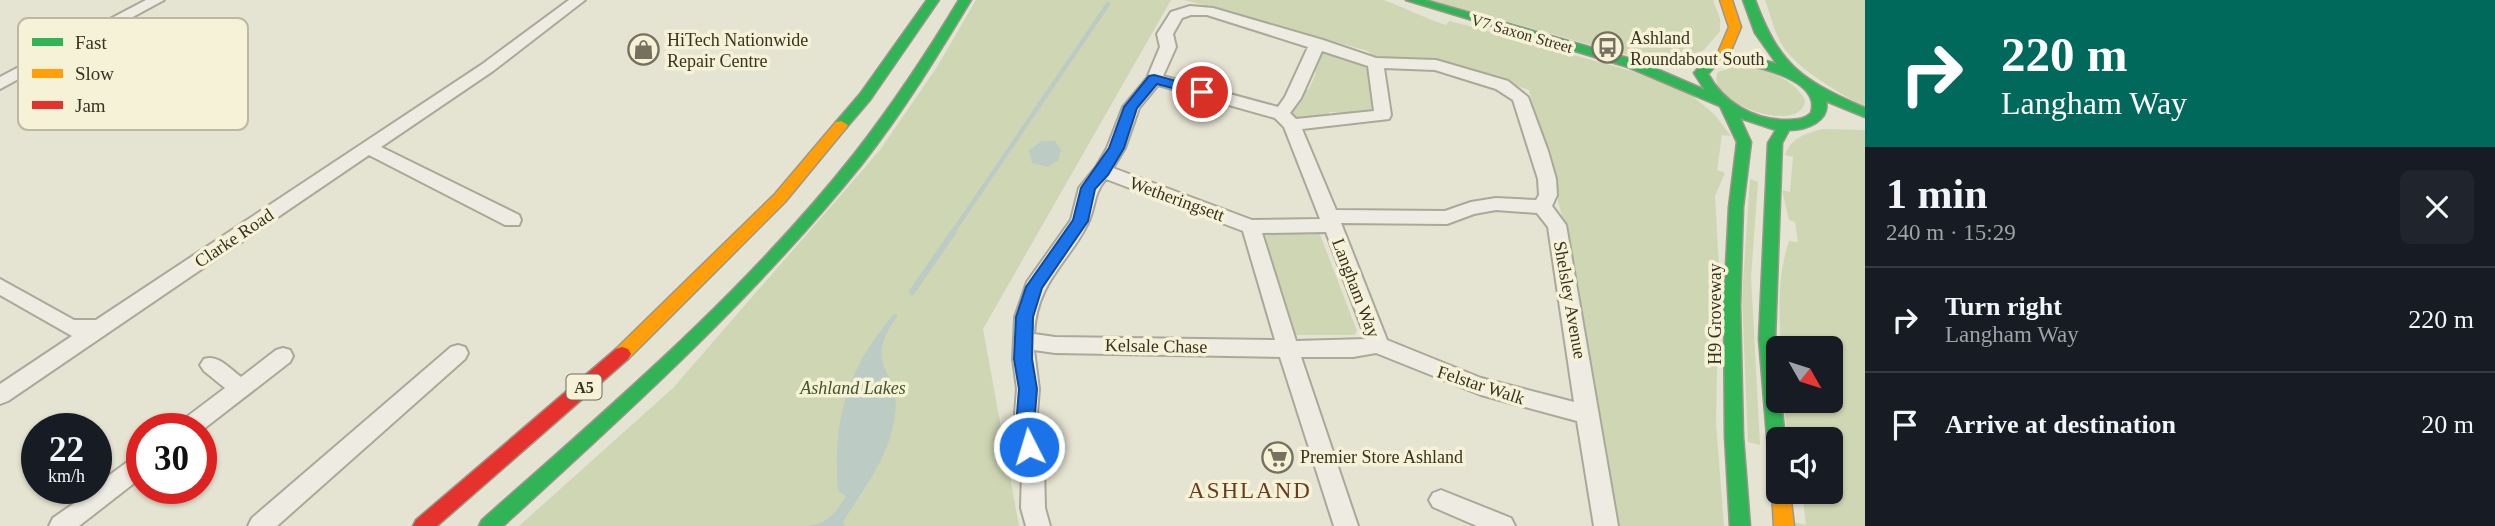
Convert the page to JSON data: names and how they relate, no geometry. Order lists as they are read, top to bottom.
{
  "streets": {
    "main road": ["V7 Saxon Street", "H9 Groveway", "A5"],
    "street": [
      "Wetheringsett",
      "Clarke Road",
      "Langham Way",
      "Shelsley Avenue",
      "Kelsale Chase",
      "Felstar Walk"
    ]
  },
  "crossings": [
    ["V7 Saxon Street", "H9 Groveway"],
    ["Wetheringsett", "Langham Way"],
    ["Langham Way", "Kelsale Chase"],
    ["Langham Way", "Felstar Walk"],
    ["Shelsley Avenue", "Felstar Walk"]
  ],
  "districts": ["ASHLAND"],
  "parks": ["Ashland Lakes"],
  "places": {
    "bus stop": ["Ashland Roundabout South"],
    "shop": ["HiTech Nationwide Repair Centre"],
    "supermarket": ["Premier Store Ashland"]
  },
  "legend": ["Fast", "Slow", "Jam"],
  "north": "bottom right",
  "page": {
    "turn": ["220 m", "Langham Way"],
    "heading": ["1 min", "240 m · 15:29"],
    "list": [
      {
        "name": "Turn right",
        "note": "Langham Way",
        "value": "220 m"
      },
      {
        "name": "Arrive at destination",
        "value": "20 m"
      }
    ],
    "speed": "22 km/h",
    "limit": "30"
  }
}
